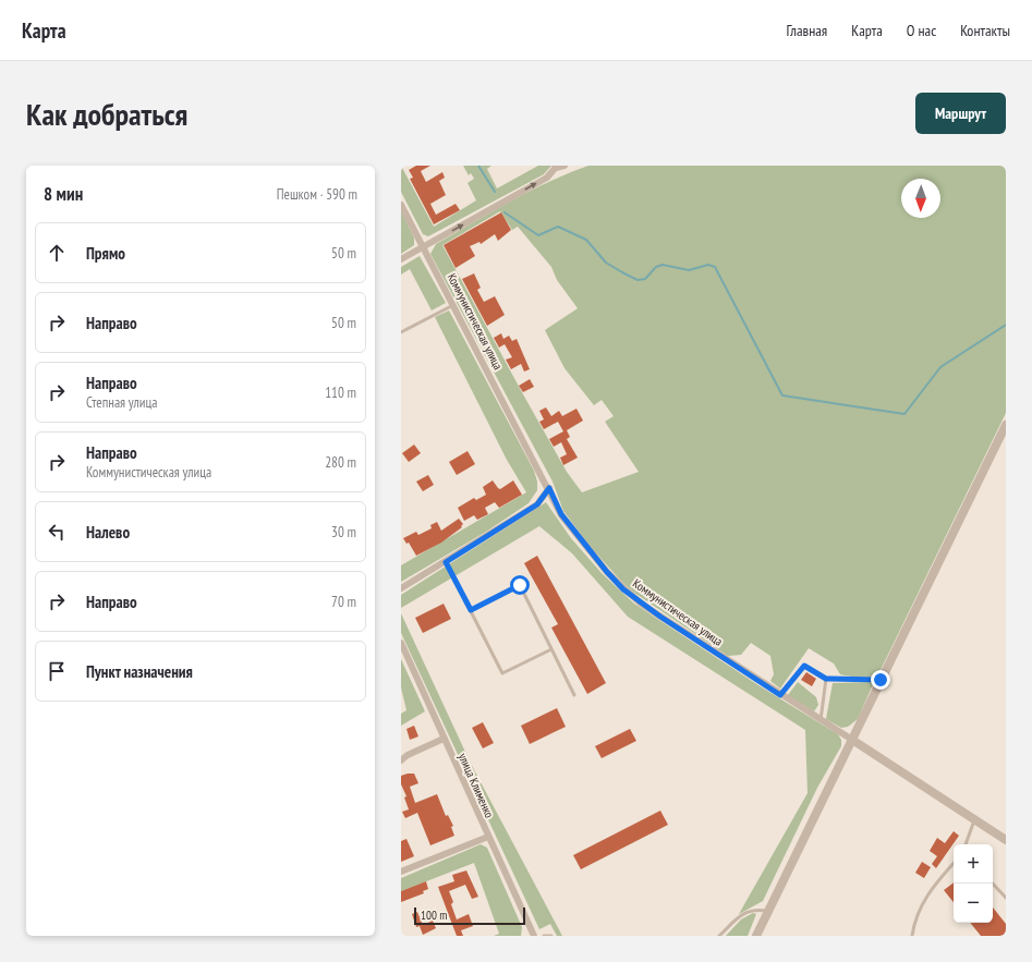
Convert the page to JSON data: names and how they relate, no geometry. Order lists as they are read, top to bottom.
{
  "streets": {
    "street": ["Коммунистическая улица", "улица Клименко"]
  },
  "scale_bar": "100 m",
  "north": "bottom",
  "page": {
    "header": "Карта",
    "nav": [
      "Главная",
      "Карта",
      "О нас",
      "Контакты"
    ],
    "buttons": "Маршрут",
    "title": "Как добраться",
    "heading": ["8 мин", "Пешком · 590 m"],
    "list": [
      ["Прямо", "50 m"],
      ["Направо", "50 m"],
      ["Направо", "Степная улица", "110 m"],
      ["Направо", "Коммунистическая улица", "280 m"],
      ["Налево", "30 m"],
      ["Направо", "70 m"],
      "Пункт назначения"
    ],
    "map_buttons": ["+", "−"],
    "scale": "100 m"
  }
}
